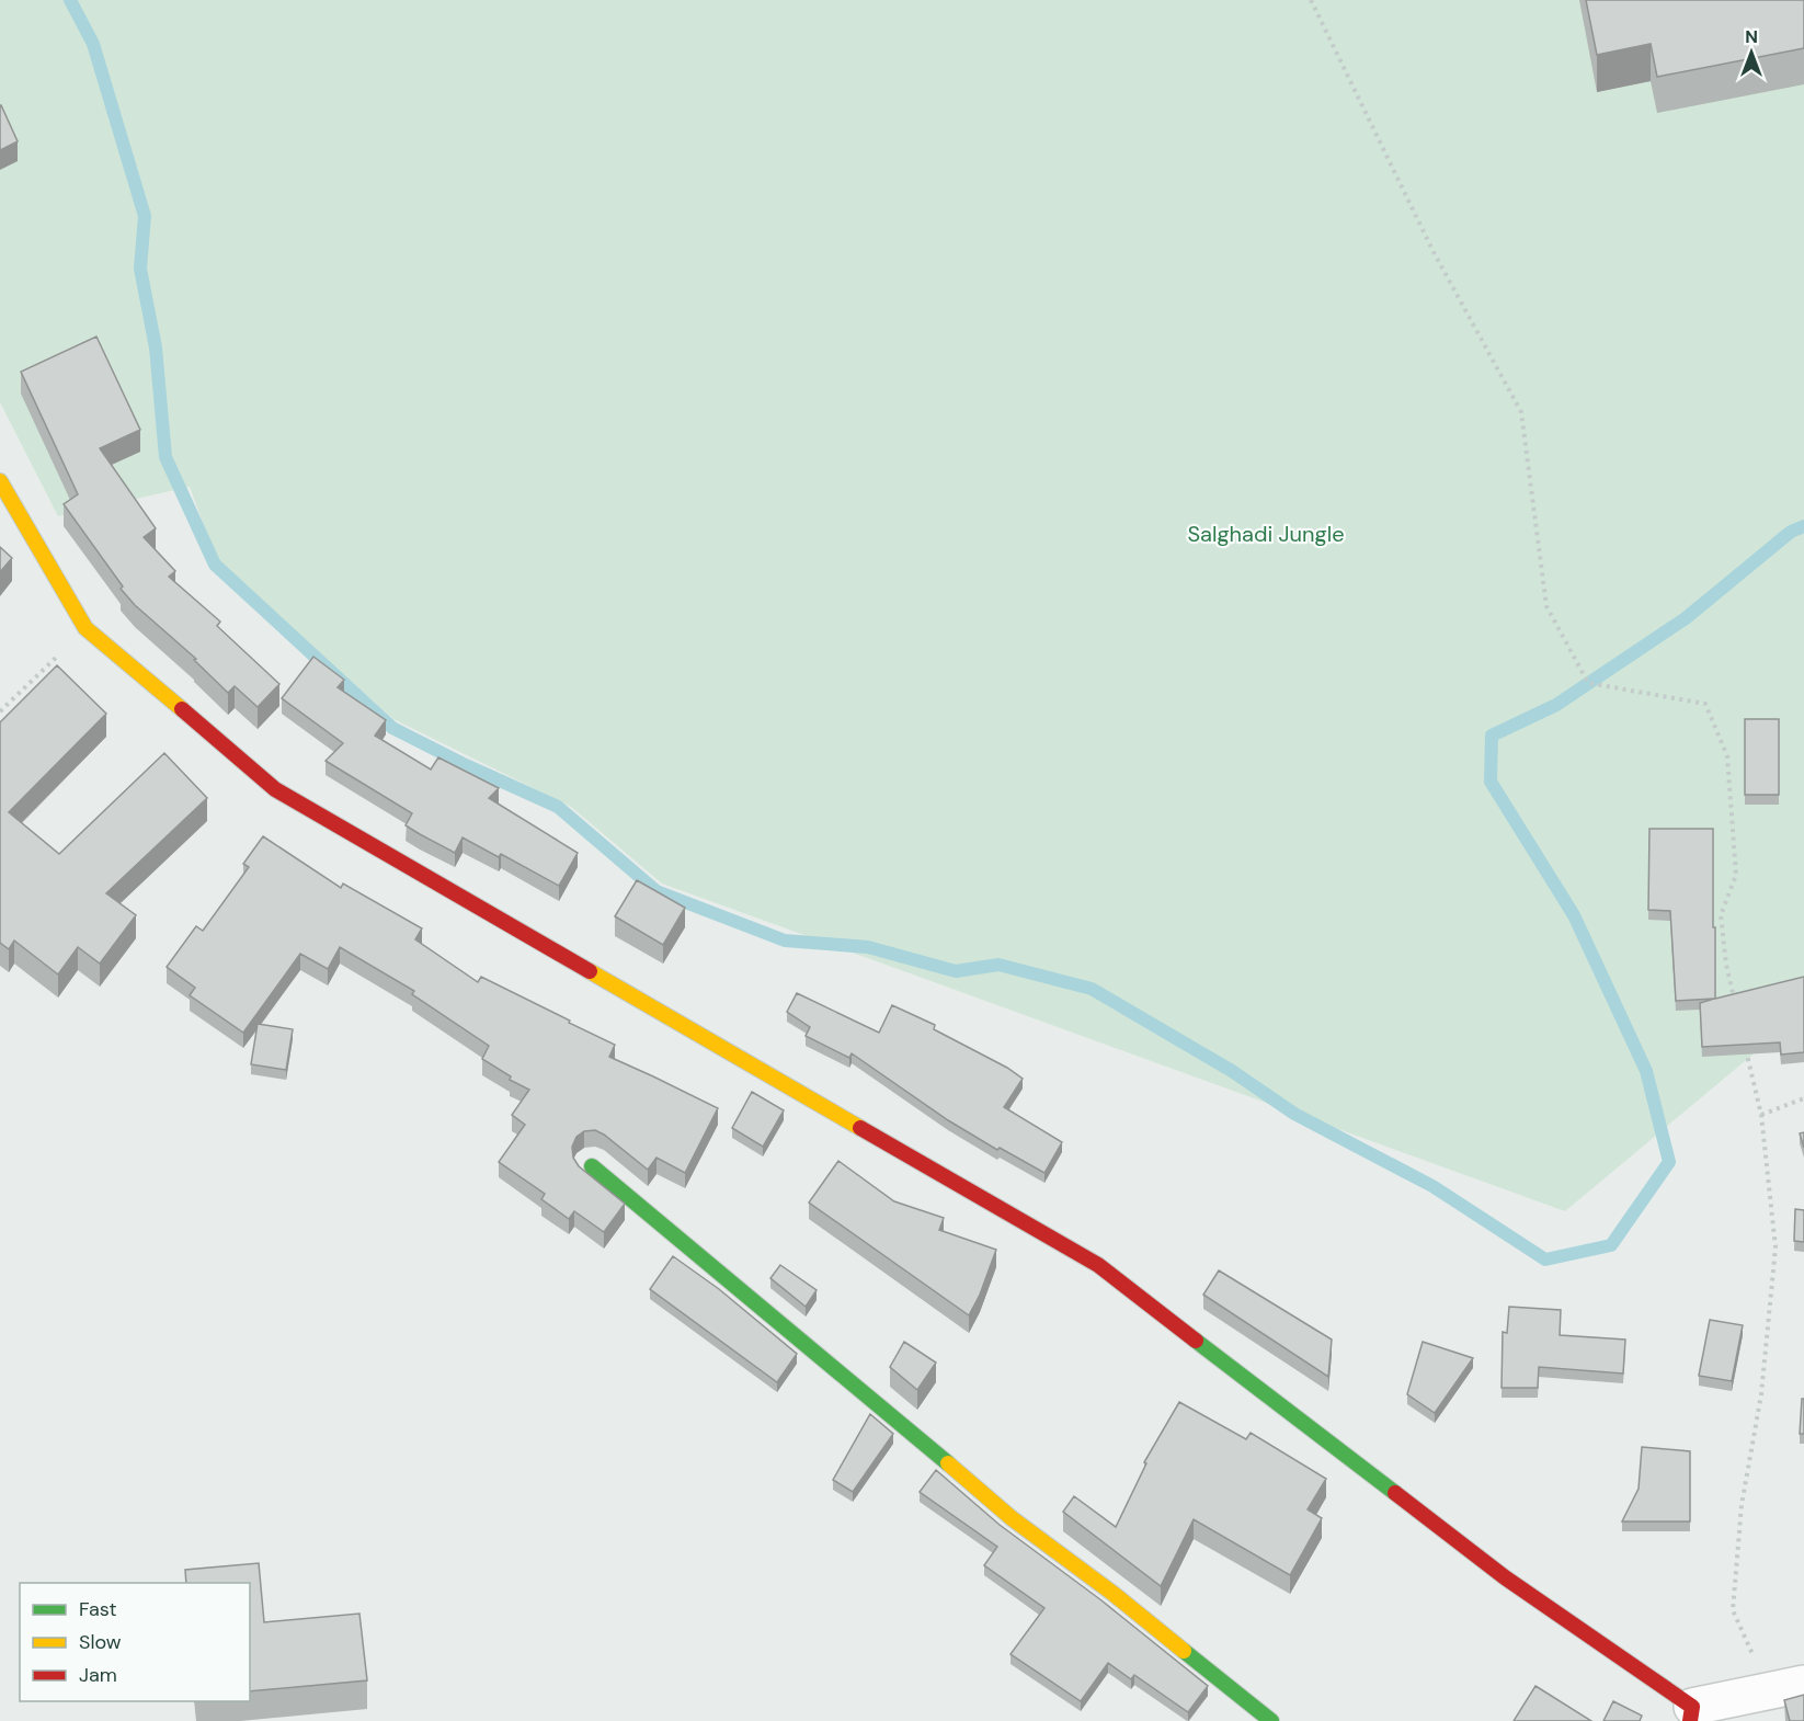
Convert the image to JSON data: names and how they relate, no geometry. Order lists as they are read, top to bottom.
{
  "parks": ["Salghadi Jungle"],
  "legend": ["Fast", "Slow", "Jam"],
  "north": "top"
}
